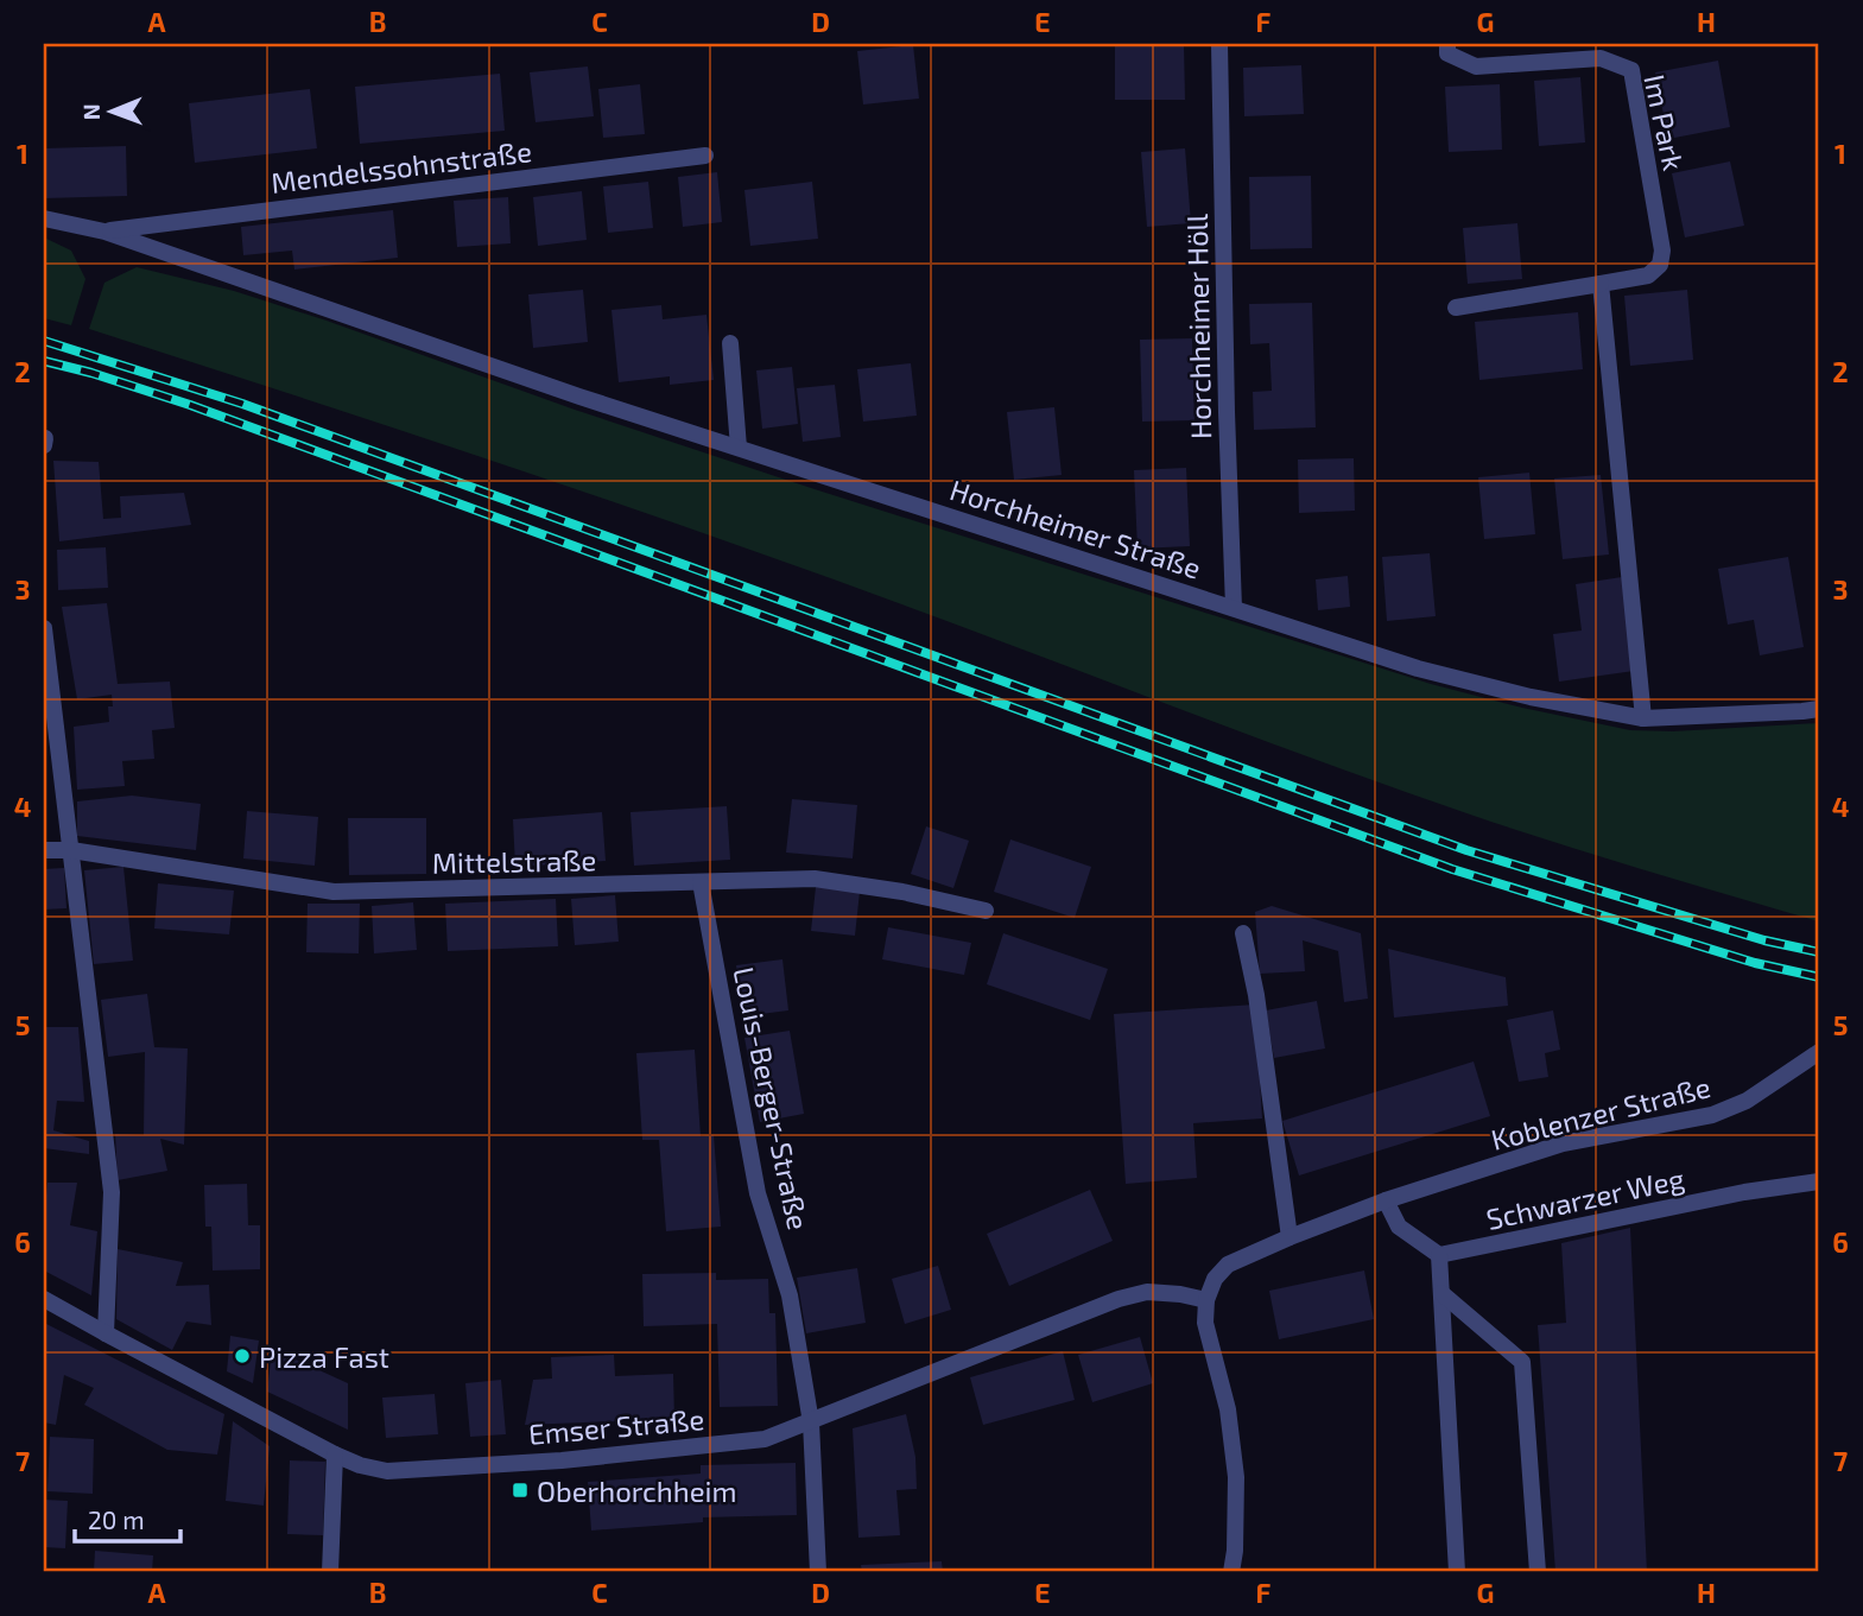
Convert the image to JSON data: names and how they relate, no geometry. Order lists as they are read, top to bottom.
{
  "streets": {
    "street": [
      "Im Park",
      "Mendelssohnstraße",
      "Horchheimer Höll",
      "Horchheimer Straße",
      "Mittelstraße",
      "Louis-Berger-Straße",
      "Koblenzer Straße",
      "Schwarzer Weg",
      "Emser Straße"
    ]
  },
  "crossings": [
    ["Mendelssohnstraße", "Horchheimer Straße"],
    ["Horchheimer Höll", "Horchheimer Straße"],
    ["Mittelstraße", "Louis-Berger-Straße"],
    ["Louis-Berger-Straße", "Emser Straße"],
    ["Koblenzer Straße", "Emser Straße"]
  ],
  "places": {
    "other": ["Pizza Fast"],
    "transit": ["Oberhorchheim"]
  },
  "scale_bar": "20 m",
  "north": "left",
  "grid": {
    "columns": [
      "A",
      "B",
      "C",
      "D",
      "E",
      "F",
      "G",
      "H"
    ],
    "rows": [
      "1",
      "2",
      "3",
      "4",
      "5",
      "6",
      "7"
    ]
  }
}
